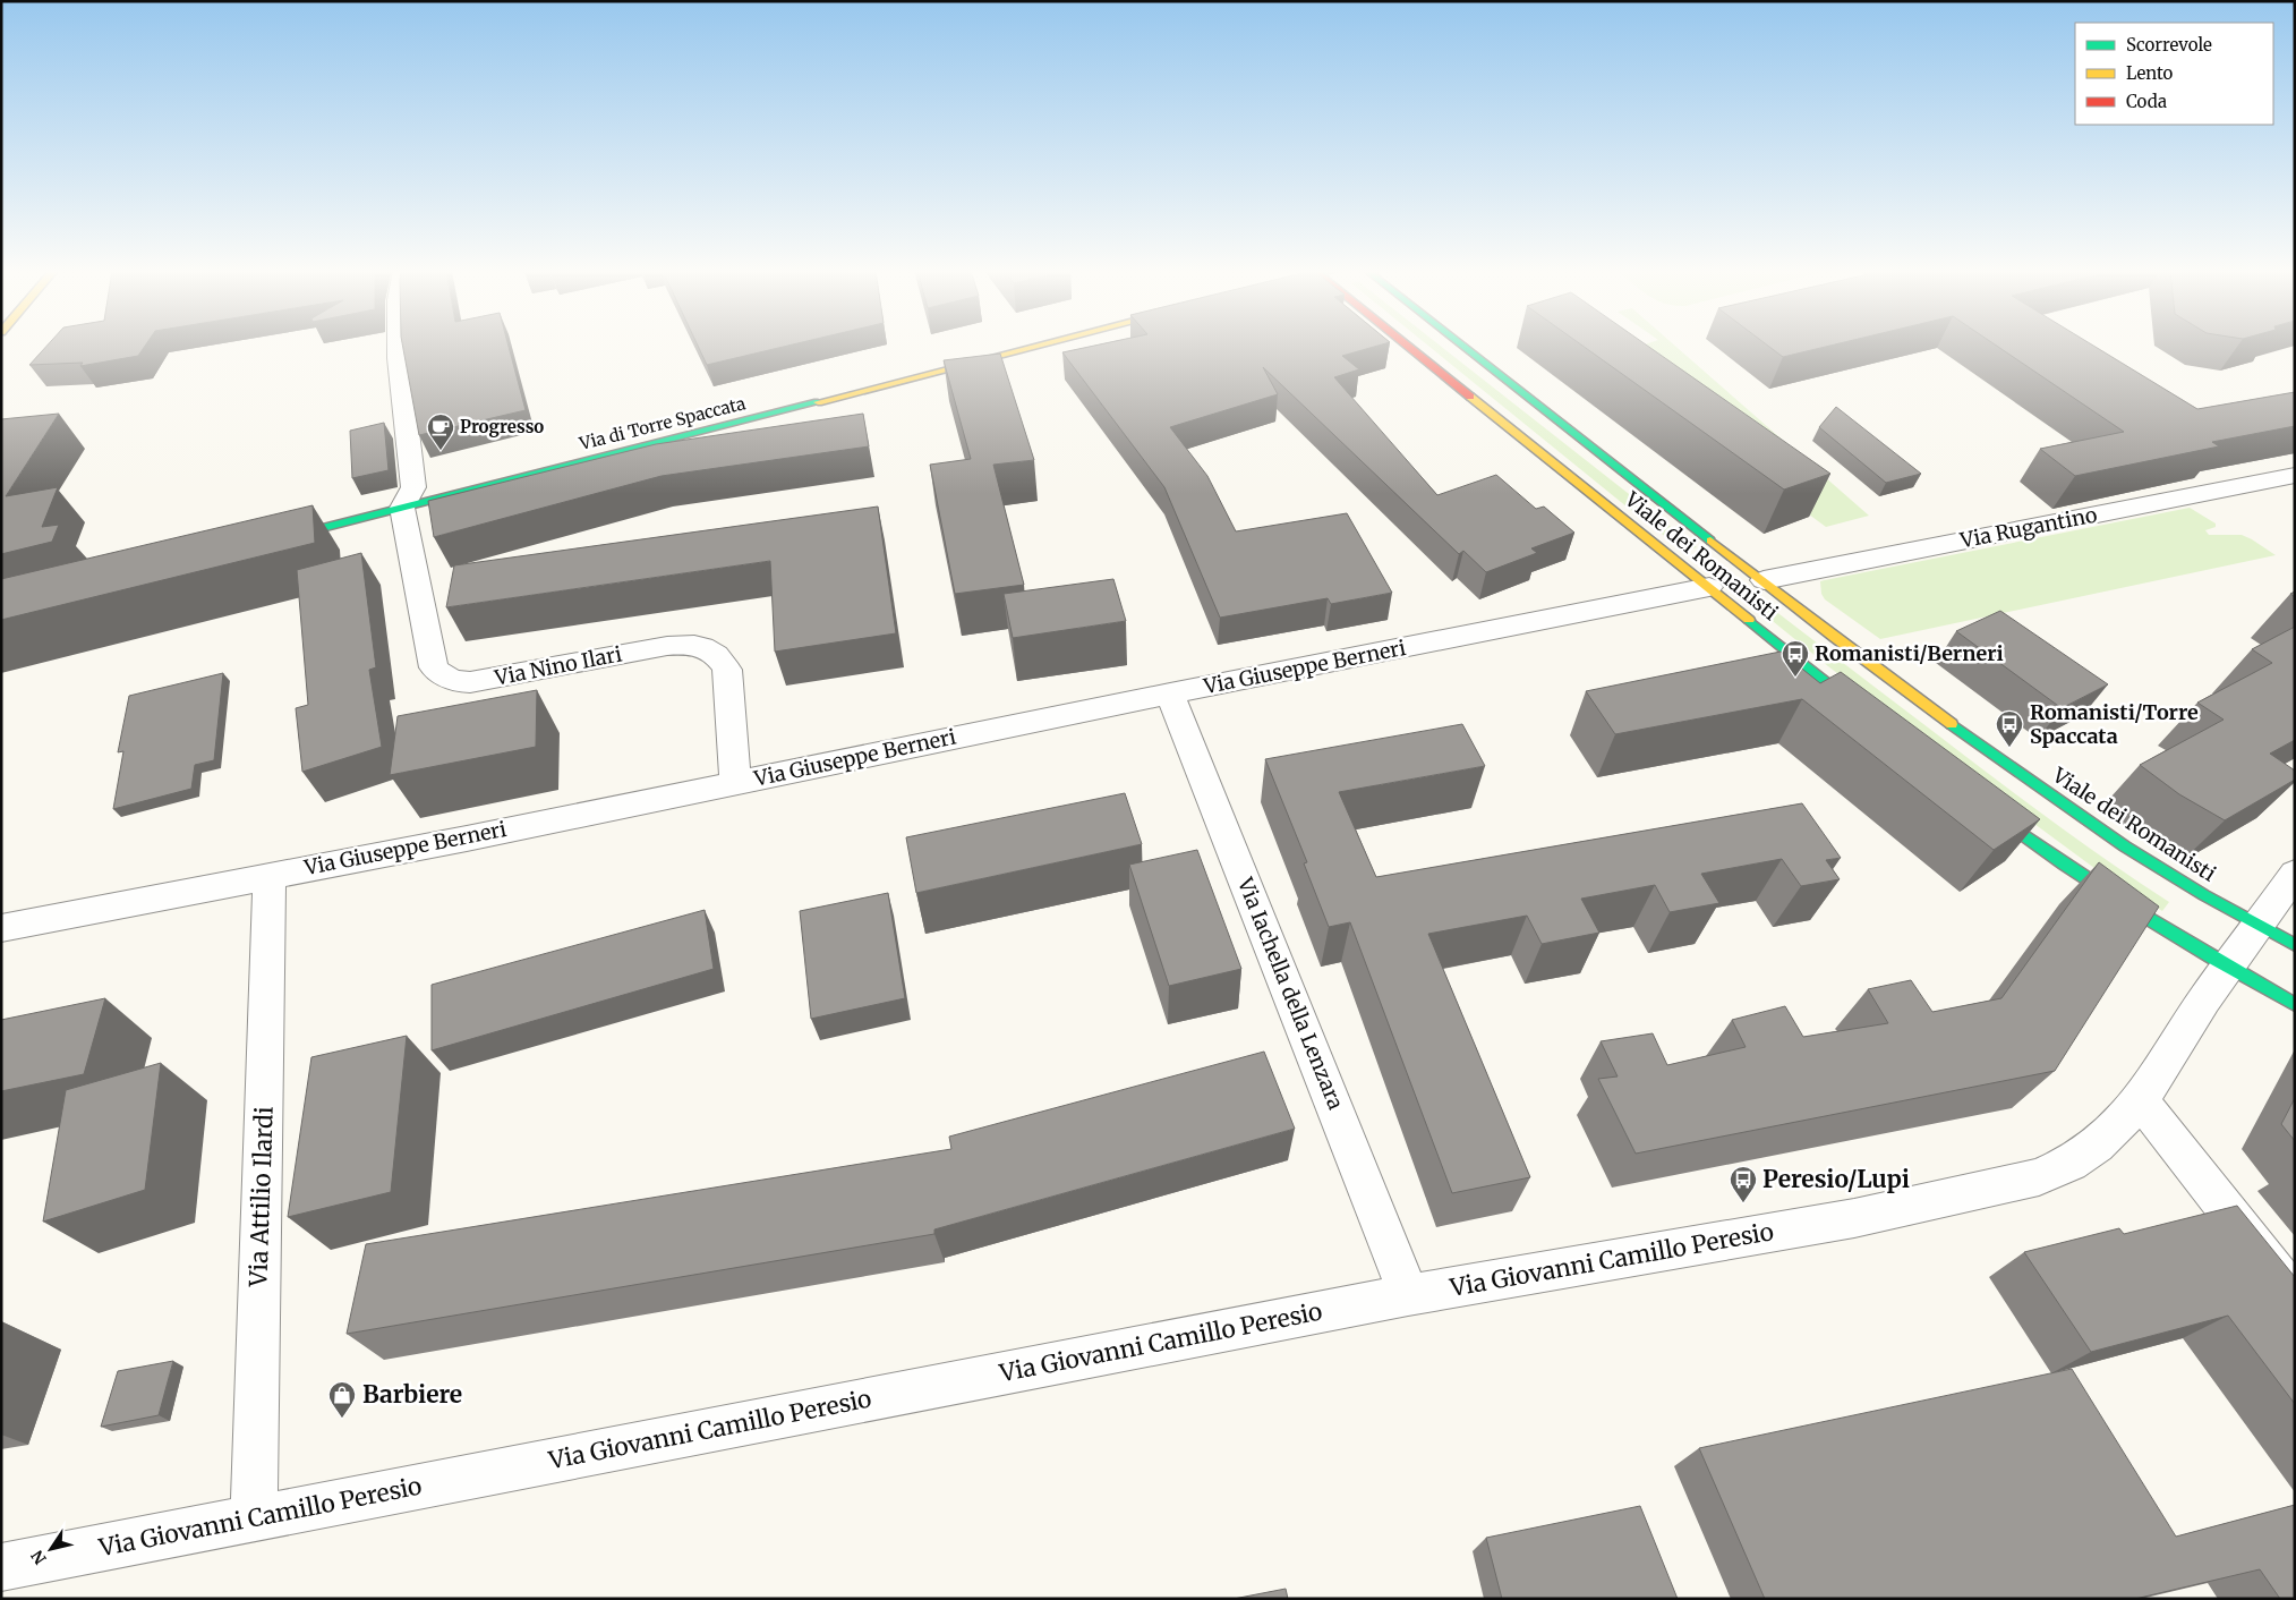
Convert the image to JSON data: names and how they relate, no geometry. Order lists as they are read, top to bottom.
{
  "streets": {
    "street": [
      "Via di Torre Spaccata",
      "Via Rugantino",
      "Viale dei Romanisti",
      "Via Nino Ilari",
      "Via Giuseppe Berneri",
      "Via Iachella della Lenzara",
      "Via Attilio Ilardi",
      "Via Giovanni Camillo Peresio"
    ]
  },
  "crossings": [
    ["Via di Torre Spaccata", "Via Nino Ilari"],
    ["Via Rugantino", "Viale dei Romanisti"],
    ["Viale dei Romanisti", "Via Giuseppe Berneri"],
    ["Viale dei Romanisti", "Via Giovanni Camillo Peresio"],
    ["Via Nino Ilari", "Via Giuseppe Berneri"],
    ["Via Giuseppe Berneri", "Via Iachella della Lenzara"],
    ["Via Giuseppe Berneri", "Via Attilio Ilardi"],
    ["Via Iachella della Lenzara", "Via Giovanni Camillo Peresio"],
    ["Via Attilio Ilardi", "Via Giovanni Camillo Peresio"]
  ],
  "places": {
    "cafe": ["Progresso"],
    "bus stop": ["Romanisti/Berneri", "Romanisti/Torre Spaccata", "Peresio/Lupi"],
    "shop": ["Barbiere"]
  },
  "legend": ["Scorrevole", "Lento", "Coda"],
  "north": "bottom left"
}
